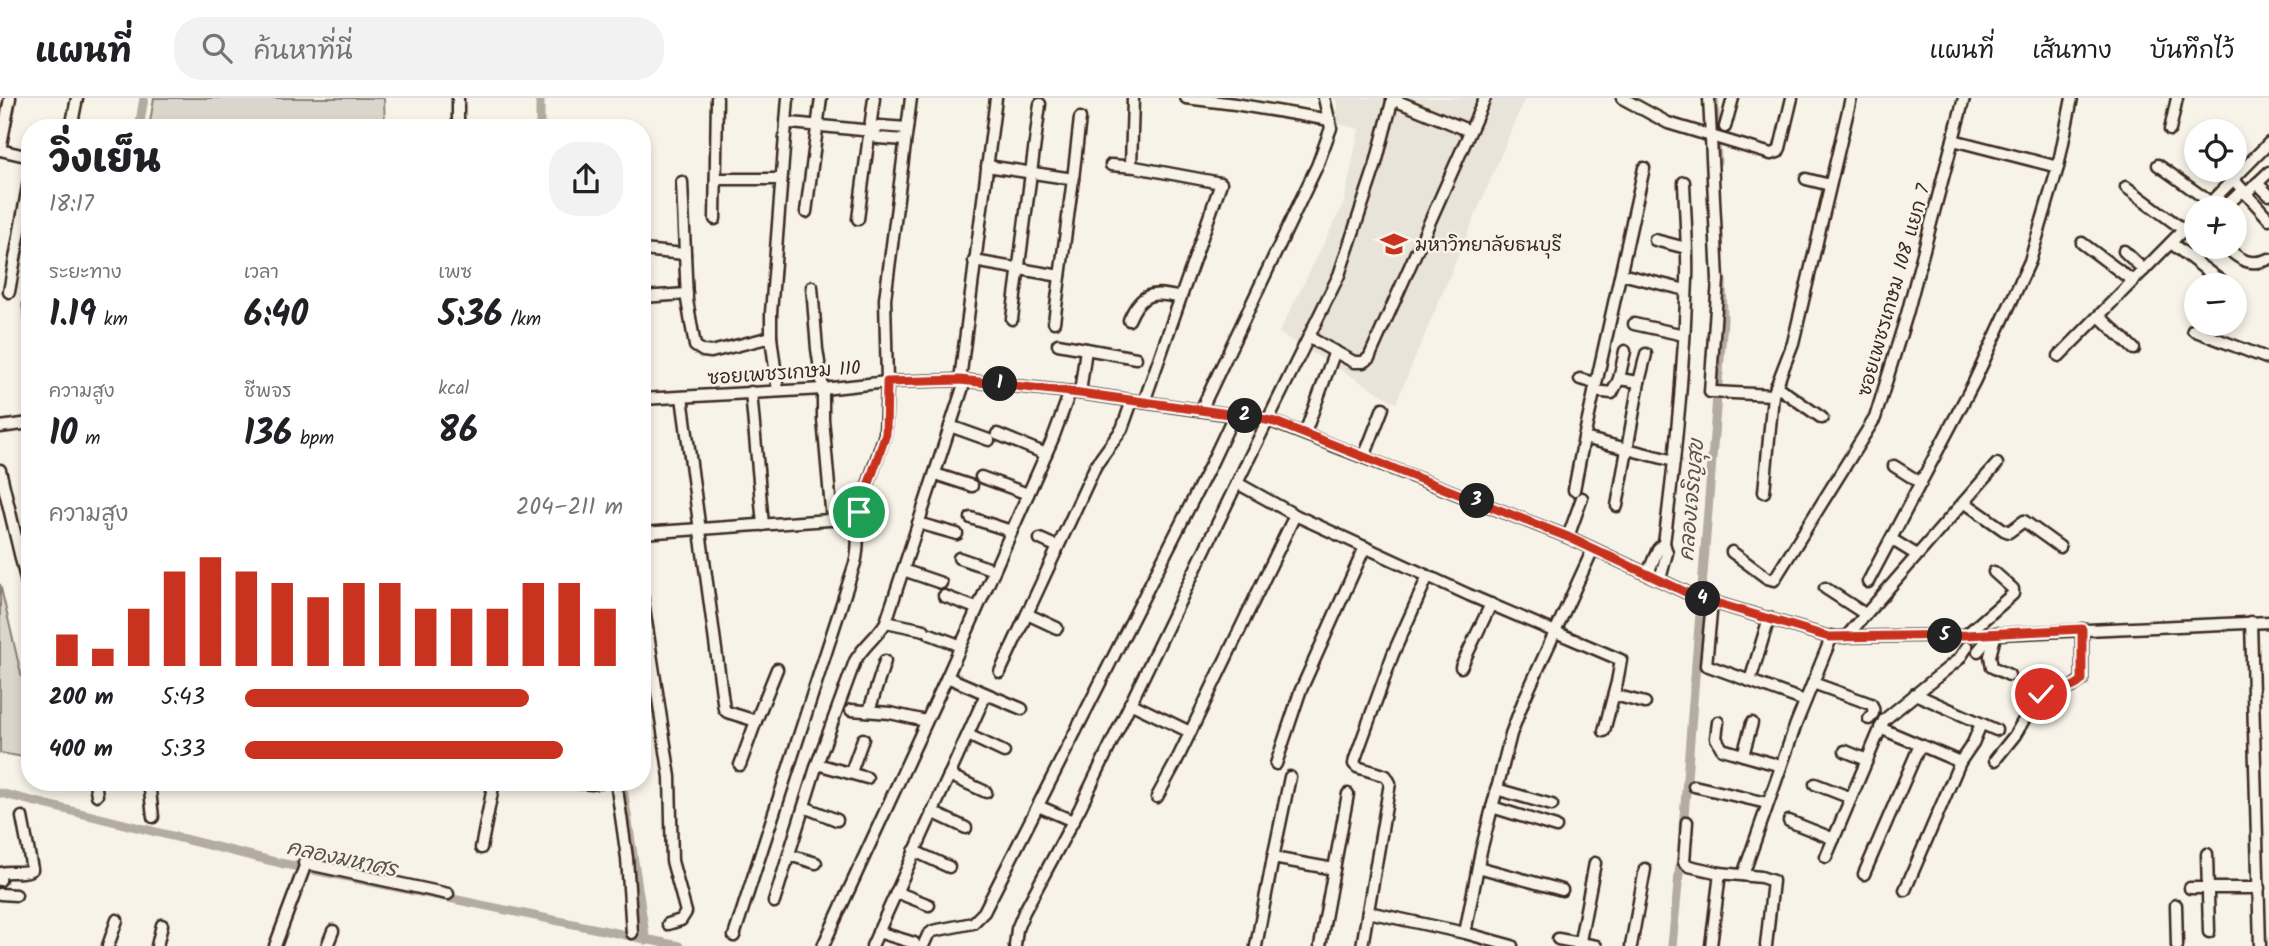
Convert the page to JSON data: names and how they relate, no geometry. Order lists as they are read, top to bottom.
{
  "streets": {
    "street": ["ซอยเพชรเกษม 108 แยก 7", "ซอยเพชรเกษม 110"]
  },
  "water": ["คลองเจริญสุข", "คลองมหาศร"],
  "places": {
    "school or university": ["มหาวิทยาลัยธนบุรี"]
  },
  "page": {
    "header": "แผนที่",
    "search": "ค้นหาที่นี่",
    "nav": ["แผนที่", "เส้นทาง", "บันทึกไว้"],
    "map_buttons": ["+", "−"],
    "heading": ["วิ่งเย็น", "18:17"],
    "stats": [
      ["ระยะทาง", "1.19 km"],
      ["เวลา", "6:40"],
      ["เพซ", "5:36 /km"],
      ["ความสูง", "10 m"],
      ["ชีพจร", "136 bpm"],
      ["kcal", "86"]
    ],
    "pins": [
      "1",
      "2",
      "3",
      "4",
      "5"
    ],
    "chart": ["ความสูง", "204–211 m"],
    "list": [
      {
        "name": "200 m",
        "note": "5:43"
      },
      {
        "name": "400 m",
        "note": "5:33"
      }
    ]
  }
}
